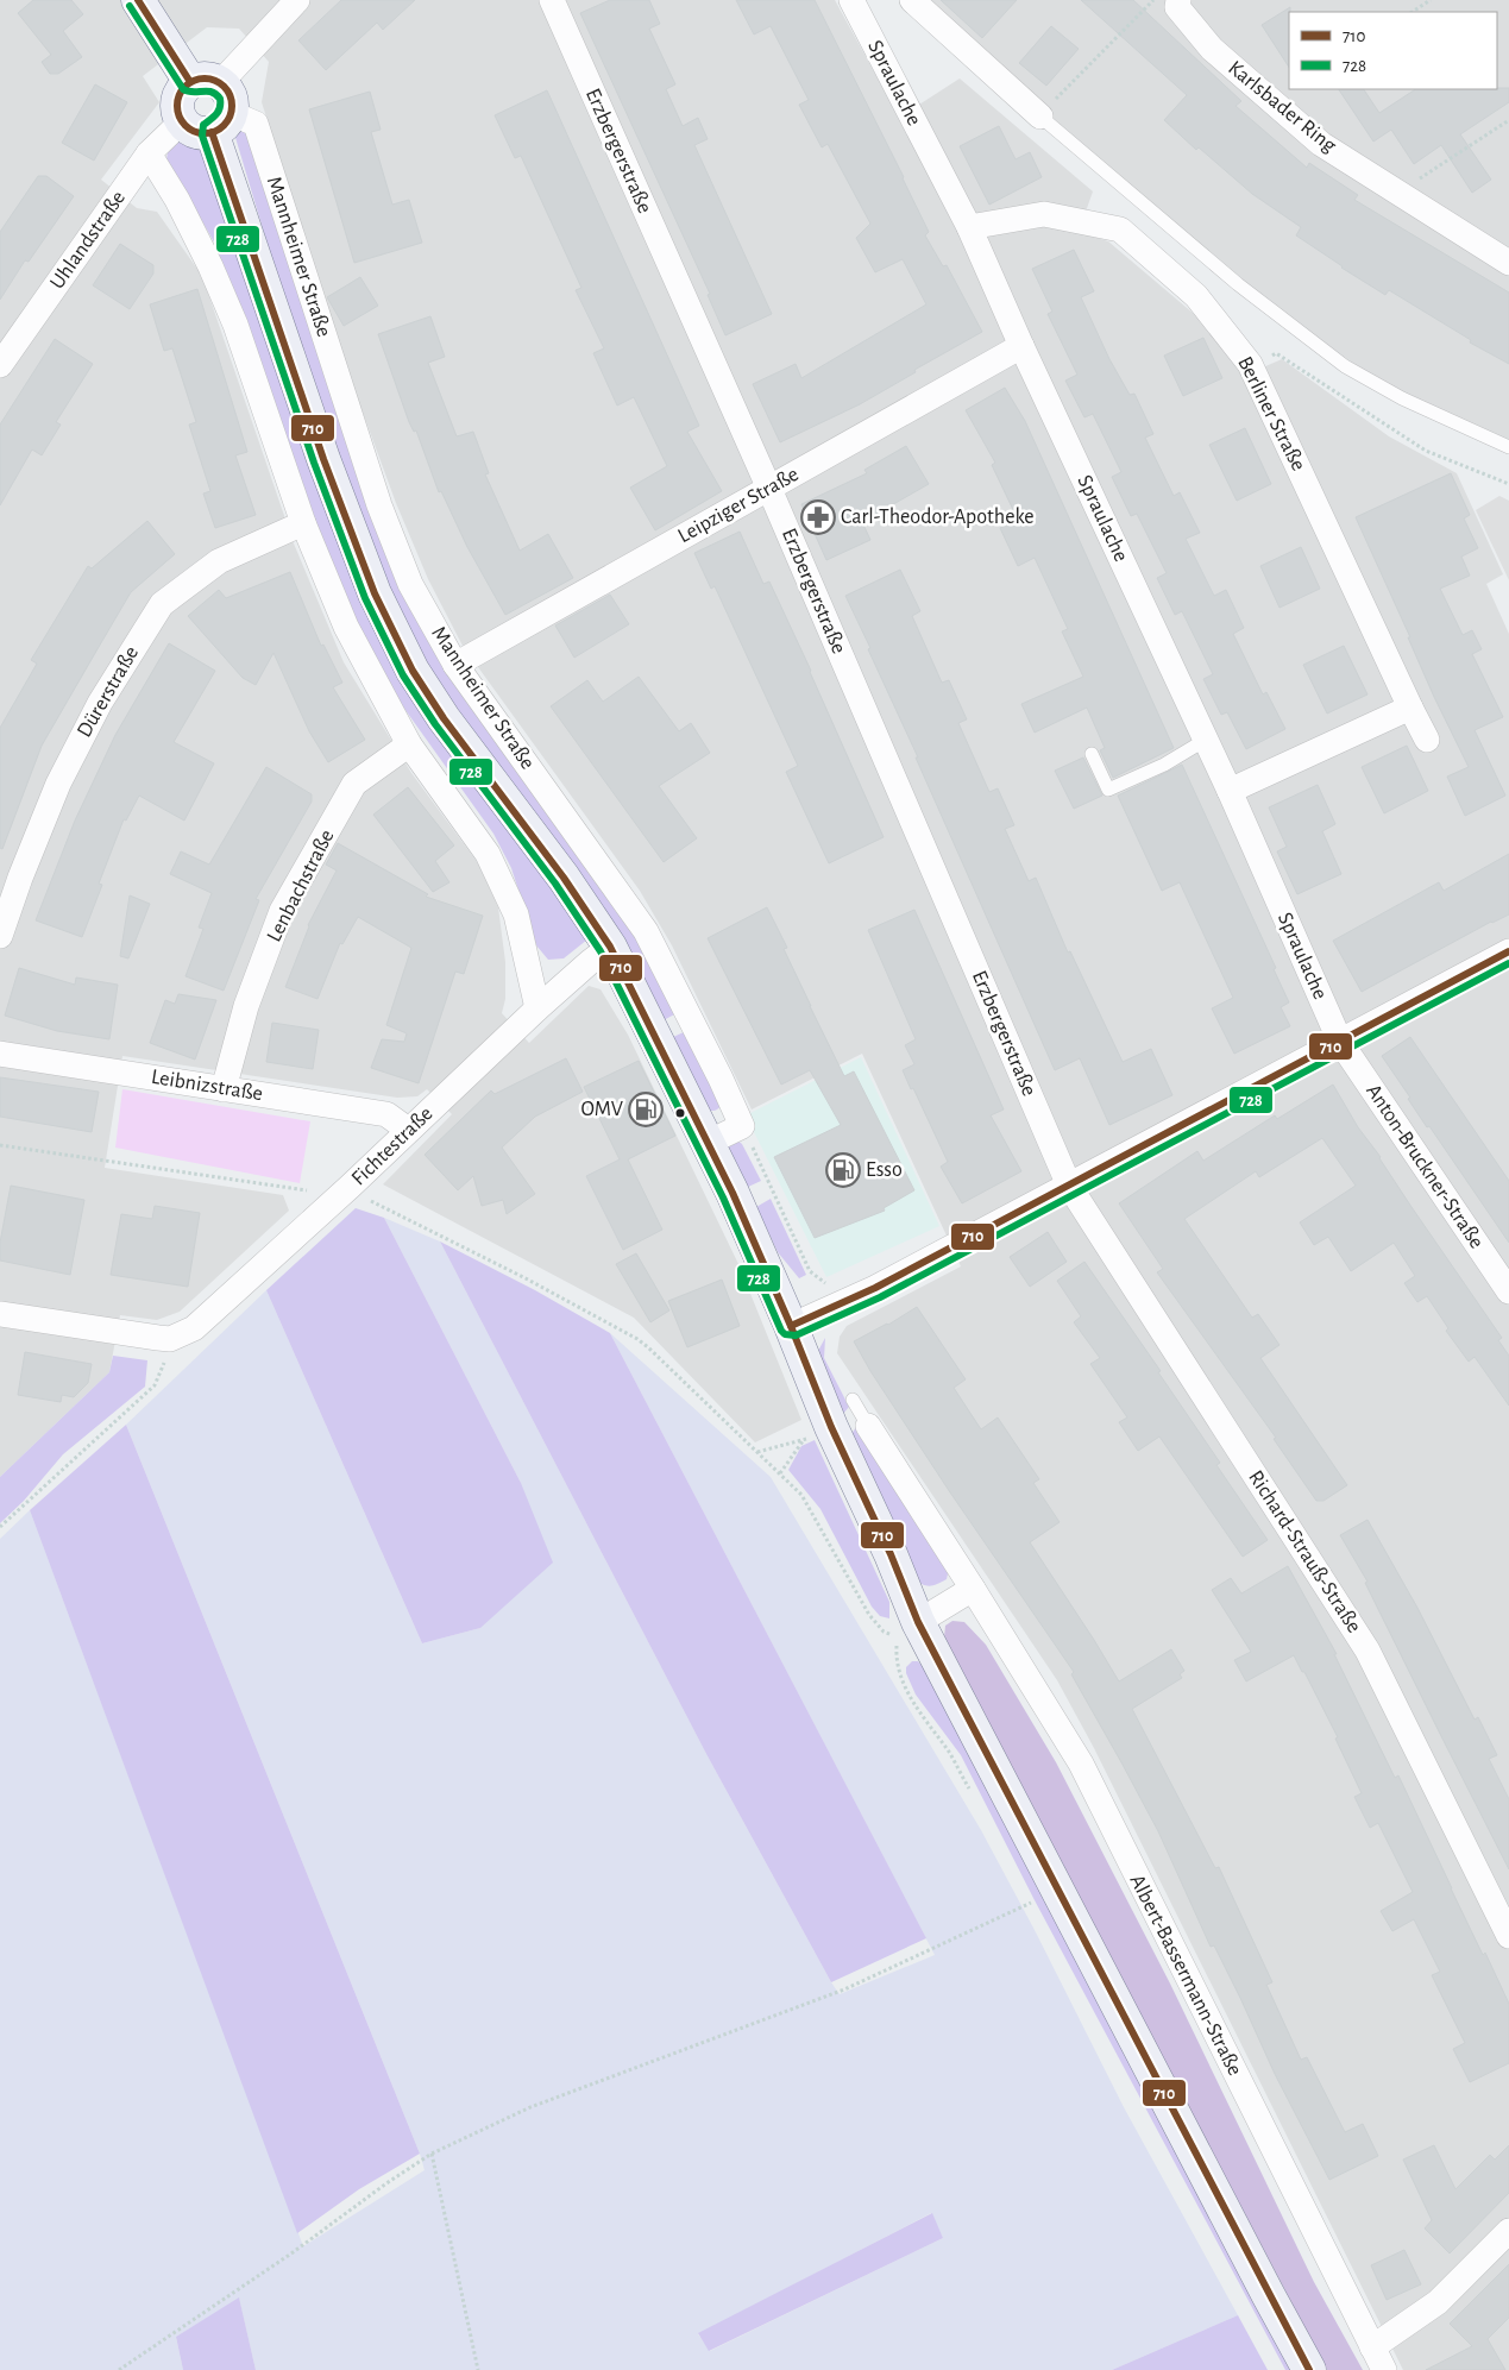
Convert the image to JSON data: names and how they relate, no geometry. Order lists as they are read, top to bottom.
{
  "streets": {
    "main road": ["Mannheimer Straße"],
    "street": [
      "Spraulache",
      "Karlsbader Ring",
      "Erzbergerstraße",
      "Uhlandstraße",
      "Berliner Straße",
      "Leipziger Straße",
      "Dürerstraße",
      "Lenbachstraße",
      "Leibnizstraße",
      "Fichtestraße",
      "Anton-Bruckner-Straße",
      "Richard-Strauß-Straße",
      "Albert-Bassermann-Straße"
    ]
  },
  "crossings": [
    ["Spraulache", "Berliner Straße"],
    ["Spraulache", "Leipziger Straße"],
    ["Spraulache", "Anton-Bruckner-Straße"],
    ["Erzbergerstraße", "Leipziger Straße"],
    ["Erzbergerstraße", "Richard-Strauß-Straße"],
    ["Uhlandstraße", "Mannheimer Straße"],
    ["Mannheimer Straße", "Leipziger Straße"],
    ["Mannheimer Straße", "Fichtestraße"],
    ["Lenbachstraße", "Leibnizstraße"],
    ["Leibnizstraße", "Fichtestraße"]
  ],
  "places": {
    "pharmacy": ["Carl-Theodor-Apotheke"],
    "fuel station": ["OMV", "Esso"]
  },
  "lines": ["transit line 710", "transit line 728"],
  "legend": ["710", "728"]
}
